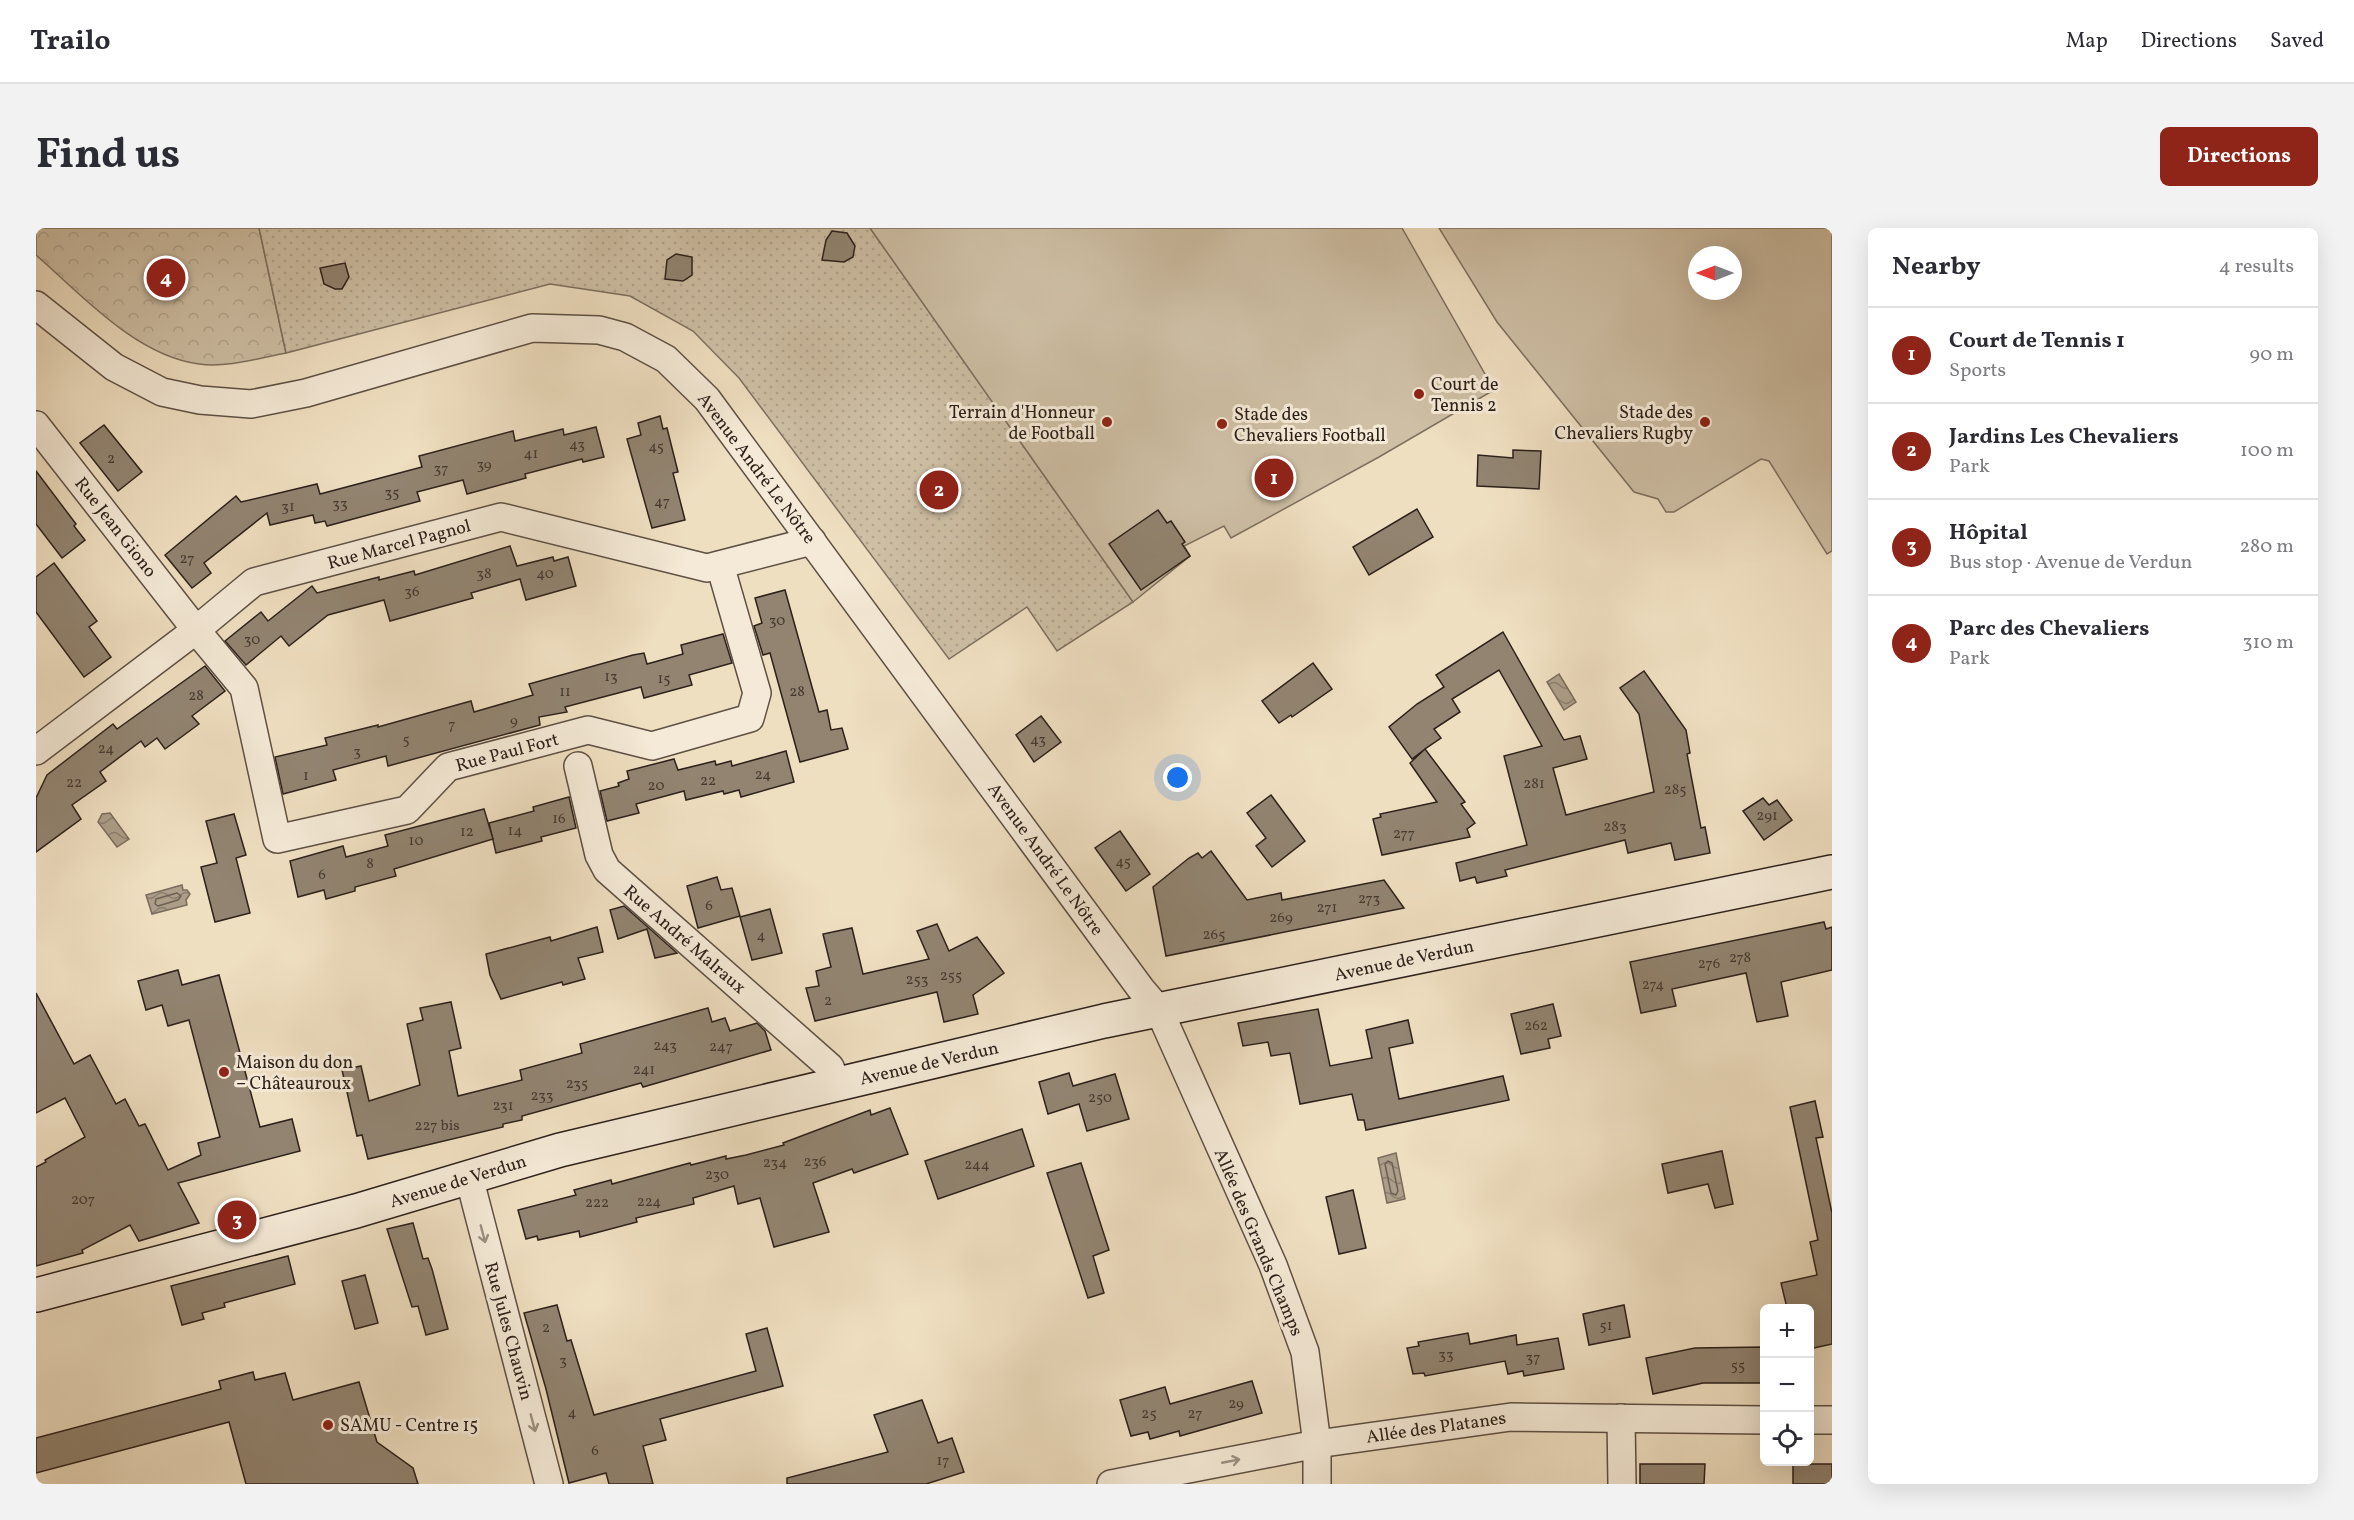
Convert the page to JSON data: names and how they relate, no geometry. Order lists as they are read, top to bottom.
{
  "streets": {
    "main road": ["Avenue de Verdun"],
    "street": [
      "Avenue André Le Nôtre",
      "Rue Jean Giono",
      "Rue Marcel Pagnol",
      "Rue Paul Fort",
      "Rue André Malraux",
      "Allée des Grands Champs",
      "Rue Jules Chauvin",
      "Allée des Platanes"
    ]
  },
  "crossings": [
    ["Avenue André Le Nôtre", "Rue Marcel Pagnol"],
    ["Avenue André Le Nôtre", "Avenue de Verdun"],
    ["Avenue André Le Nôtre", "Allée des Grands Champs"],
    ["Rue Jean Giono", "Rue Marcel Pagnol"],
    ["Rue Jean Giono", "Rue Paul Fort"],
    ["Rue Marcel Pagnol", "Rue Paul Fort"],
    ["Rue André Malraux", "Avenue de Verdun"],
    ["Avenue de Verdun", "Allée des Grands Champs"],
    ["Avenue de Verdun", "Rue Jules Chauvin"],
    ["Allée des Grands Champs", "Allée des Platanes"]
  ],
  "one_way": ["Rue Jules Chauvin"],
  "places": [
    "Court de Tennis 2",
    "Terrain d'Honneur de Football",
    "Stade des Chevaliers Rugby",
    "Stade des Chevaliers Football",
    "Maison du don – Châteauroux",
    "SAMU - Centre 15"
  ],
  "house_numbers": [
    "43",
    "45",
    "41",
    "2",
    "39",
    "37",
    "35",
    "47",
    "33",
    "31",
    "27",
    "38",
    "40",
    "36",
    "30",
    "30",
    "13",
    "15",
    "11",
    "28",
    "28",
    "9",
    "7",
    "5",
    "43",
    "24",
    "3",
    "24",
    "1",
    "22",
    "22",
    "281",
    "20",
    "285",
    "291",
    "16",
    "283",
    "14",
    "12",
    "277",
    "10",
    "45",
    "8",
    "6",
    "273",
    "6",
    "271",
    "269",
    "265",
    "4",
    "278",
    "276",
    "255",
    "253",
    "274",
    "2",
    "262",
    "243",
    "247",
    "241",
    "235",
    "233",
    "250",
    "231",
    "227 bis",
    "236",
    "234",
    "244",
    "230",
    "207",
    "224",
    "222",
    "51",
    "2",
    "33",
    "37",
    "3",
    "55",
    "29",
    "4",
    "25",
    "27",
    "6",
    "17"
  ],
  "north": "left",
  "page": {
    "header": "Trailo",
    "nav": ["Map", "Directions", "Saved"],
    "title": "Find us",
    "buttons": "Directions",
    "heading": ["Nearby", "4 results"],
    "pins": [
      "4",
      "1",
      "2",
      "3"
    ],
    "list": [
      {
        "mark": "1",
        "name": "Court de Tennis 1",
        "note": "Sports",
        "value": "90 m"
      },
      {
        "mark": "2",
        "name": "Jardins Les Chevaliers",
        "note": "Park",
        "value": "100 m"
      },
      {
        "mark": "3",
        "name": "Hôpital",
        "note": "Bus stop · Avenue de Verdun",
        "value": "280 m"
      },
      {
        "mark": "4",
        "name": "Parc des Chevaliers",
        "note": "Park",
        "value": "310 m"
      }
    ],
    "map_buttons": ["+", "−"]
  }
}
